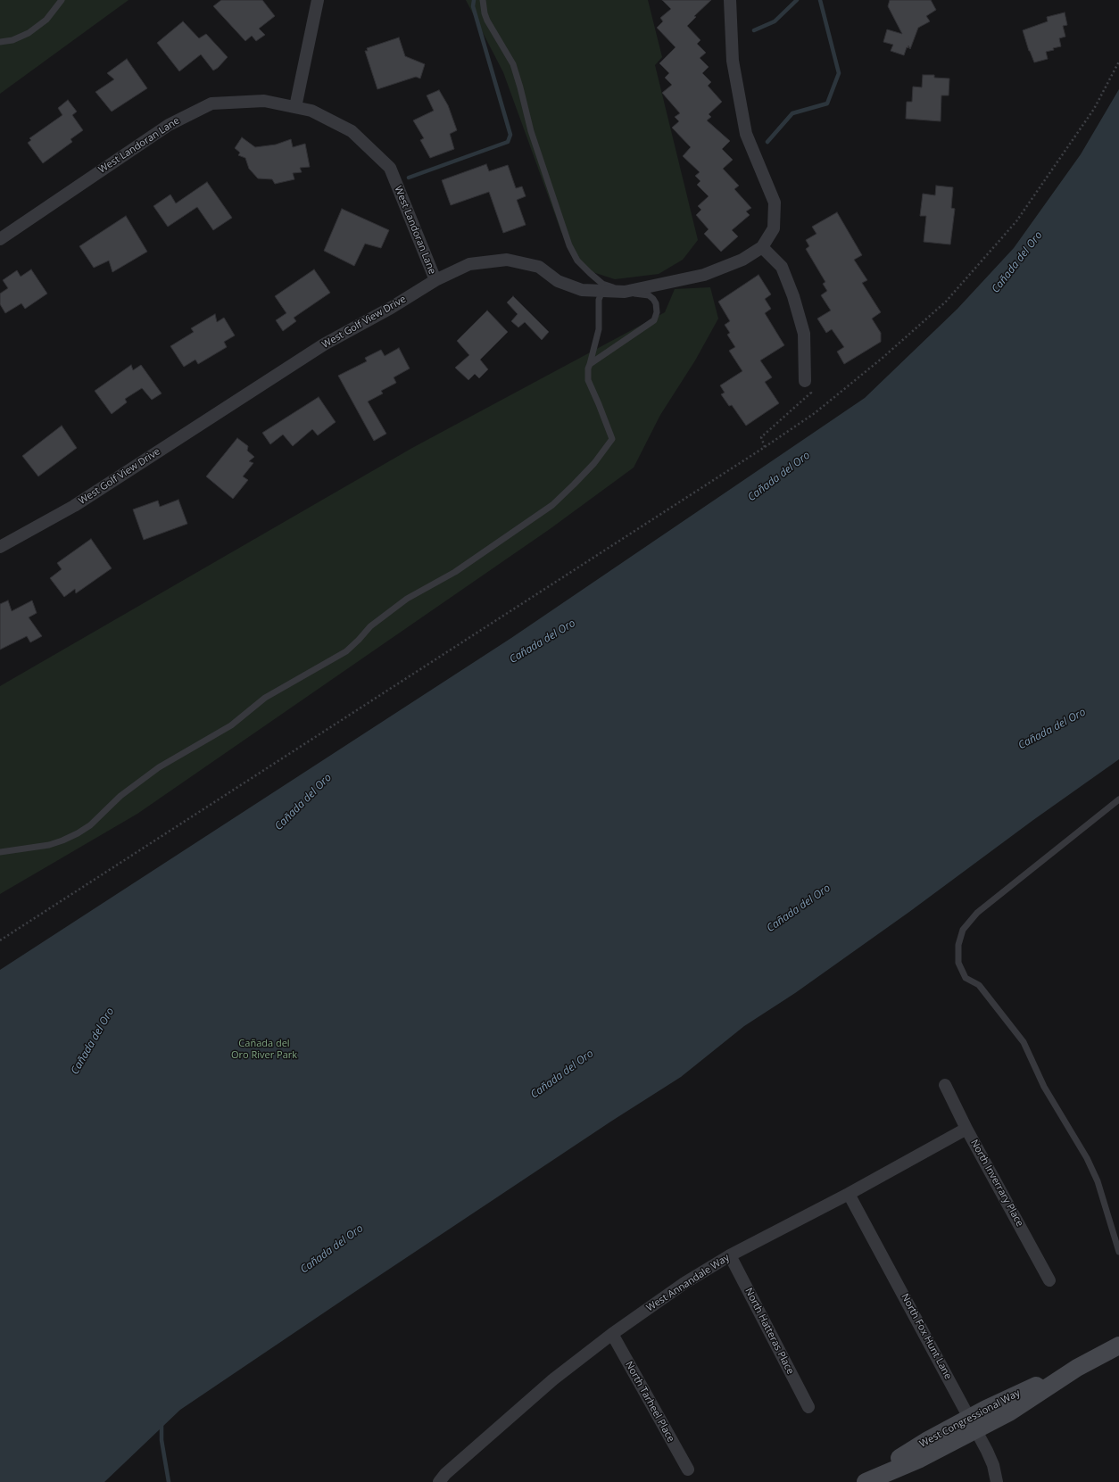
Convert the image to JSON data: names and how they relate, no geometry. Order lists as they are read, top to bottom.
{
  "streets": {
    "street": [
      "West Landoran Lane",
      "West Golf View Drive",
      "North Inverrary Place",
      "West Annandale Way",
      "North Hatteras Place",
      "North Fox Hunt Lane",
      "North Tarheel Place",
      "West Congressional Way"
    ]
  },
  "crossings": [
    ["West Landoran Lane", "West Golf View Drive"],
    ["North Inverrary Place", "West Annandale Way"],
    ["West Annandale Way", "North Hatteras Place"],
    ["West Annandale Way", "North Fox Hunt Lane"],
    ["West Annandale Way", "North Tarheel Place"],
    ["North Fox Hunt Lane", "West Congressional Way"]
  ],
  "water": ["Cañada del Oro"],
  "parks": ["Cañada del Oro River Park"]
}
